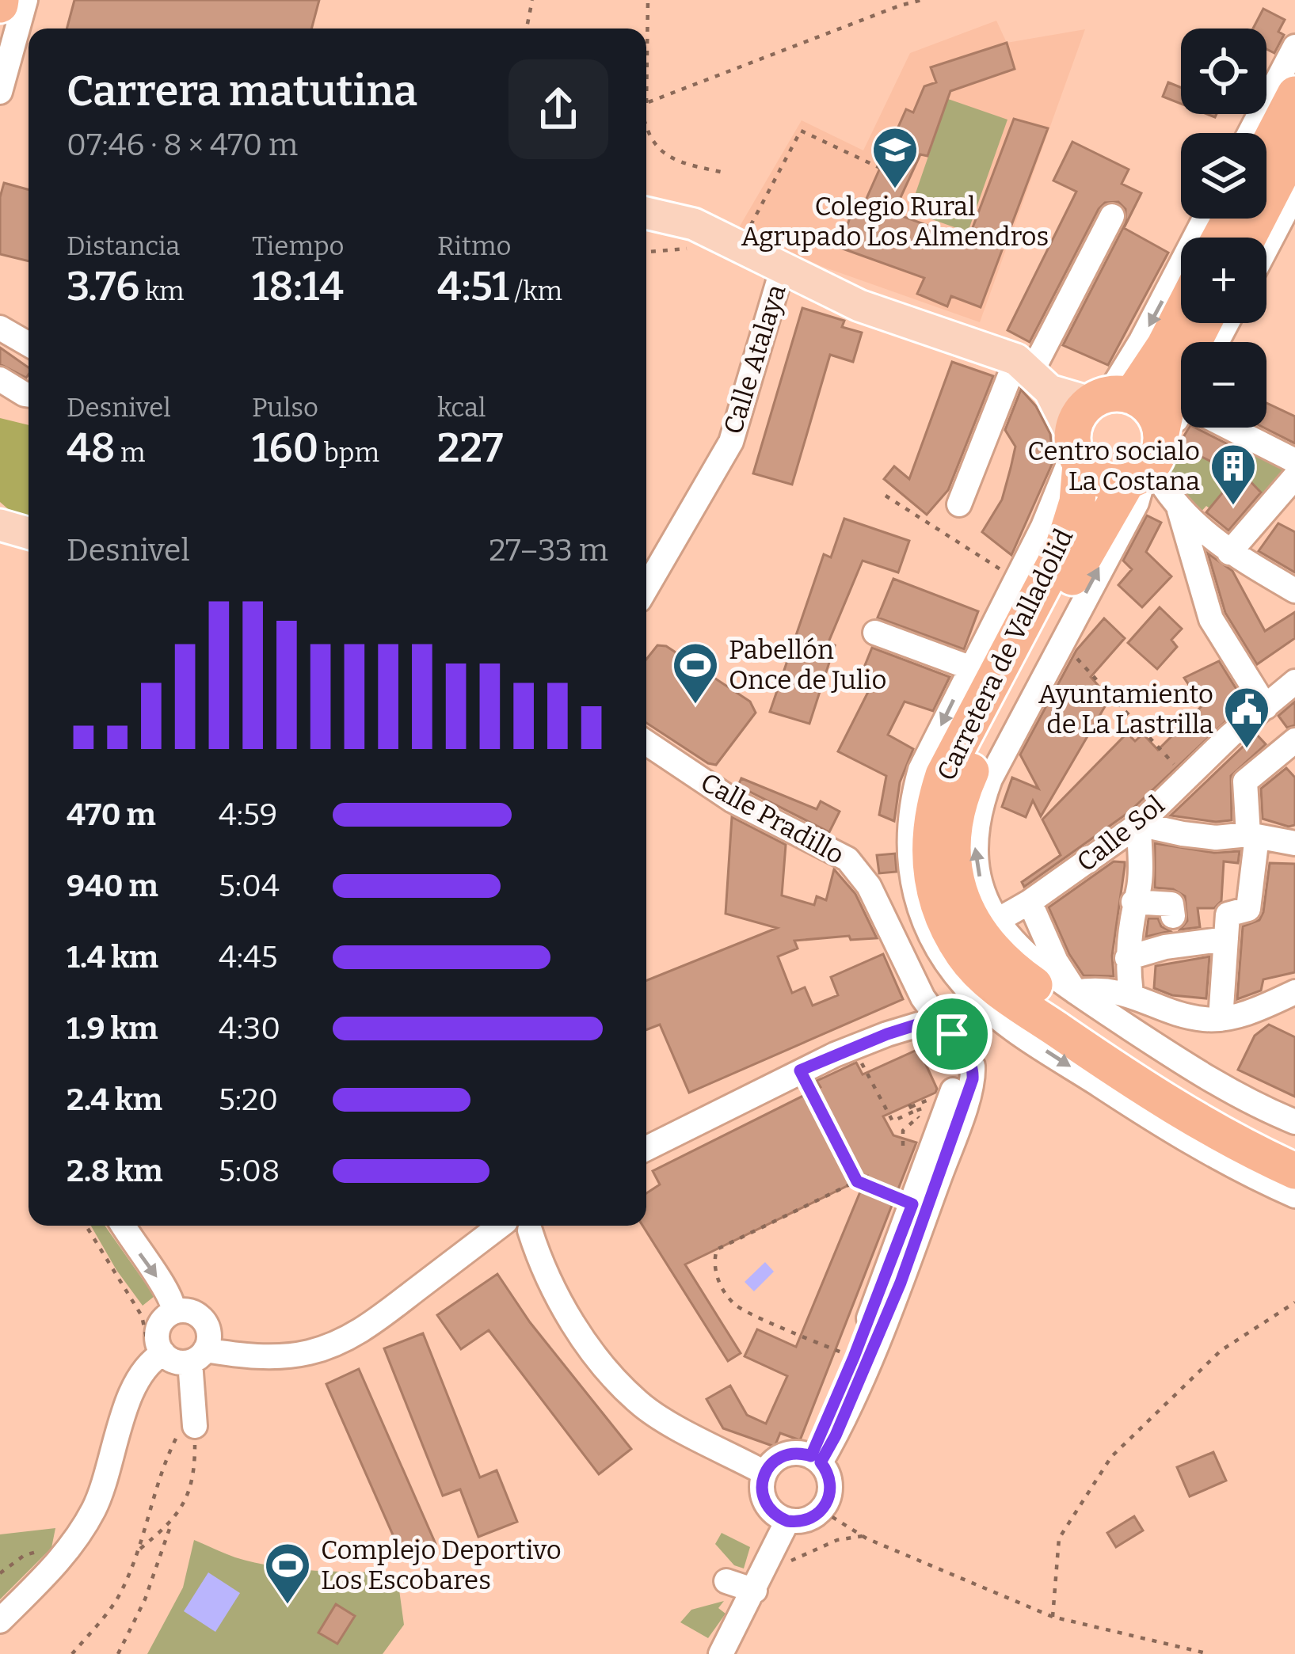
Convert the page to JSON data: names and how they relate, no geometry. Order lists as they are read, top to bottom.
{
  "streets": {
    "highway": ["Carretera de Valladolid"],
    "street": ["Calle Atalaya", "Calle Pradillo", "Calle Sol"]
  },
  "crossings": [
    ["Carretera de Valladolid", "Calle Sol"]
  ],
  "places": {
    "school or university": ["Colegio Rural Agrupado Los Almendros"],
    "building": ["Centro socialo La Costana"],
    "sports": ["Pabellón Once de Julio", "Complejo Deportivo Los Escobares"],
    "public building": ["Ayuntamiento de La Lastrilla"]
  },
  "page": {
    "map_buttons": ["+", "−"],
    "heading": ["Carrera matutina", "07:46 · 8 × 470 m"],
    "stats": [
      ["Distancia", "3.76 km"],
      ["Tiempo", "18:14"],
      ["Ritmo", "4:51 /km"],
      ["Desnivel", "48 m"],
      ["Pulso", "160 bpm"],
      ["kcal", "227"]
    ],
    "chart": ["Desnivel", "27–33 m"],
    "list": [
      {
        "name": "470 m",
        "note": "4:59"
      },
      {
        "name": "940 m",
        "note": "5:04"
      },
      {
        "name": "1.4 km",
        "note": "4:45"
      },
      {
        "name": "1.9 km",
        "note": "4:30"
      },
      {
        "name": "2.4 km",
        "note": "5:20"
      },
      {
        "name": "2.8 km",
        "note": "5:08"
      }
    ]
  }
}
